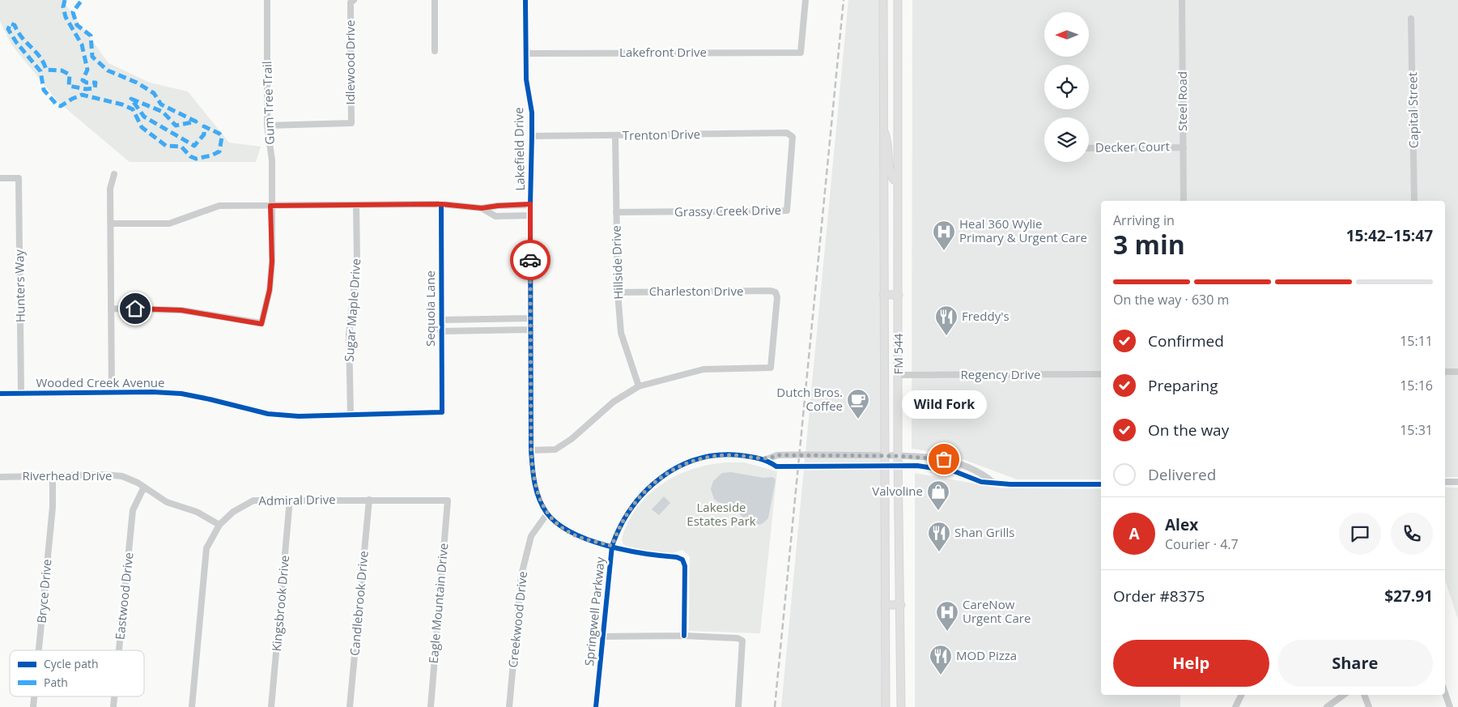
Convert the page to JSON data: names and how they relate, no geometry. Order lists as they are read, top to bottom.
{
  "streets": {
    "main road": ["FM 544"],
    "street": [
      "Lakefront Drive",
      "Idlewood Drive",
      "Steel Road",
      "Gum Tree Trail",
      "Capital Street",
      "Trenton Drive",
      "Decker Court",
      "Lakefield Drive",
      "Grassy Creek Drive",
      "Hillside Drive",
      "Hunters Way",
      "Charleston Drive",
      "Sequoia Lane",
      "Sugar Maple Drive",
      "Regency Drive",
      "Wooded Creek Avenue",
      "Riverhead Drive",
      "Admiral Drive",
      "Bryce Drive",
      "Eastwood Drive",
      "Kingsbrook Drive",
      "Candlebrook Drive",
      "Eagle Mountain Drive",
      "Springwell Parkway",
      "Creekwood Drive"
    ]
  },
  "crossings": [
    ["Lakefront Drive", "Lakefield Drive"],
    ["Idlewood Drive", "Gum Tree Trail"],
    ["Steel Road", "Decker Court"],
    ["Trenton Drive", "Lakefield Drive"],
    ["Trenton Drive", "Grassy Creek Drive"],
    ["Trenton Drive", "Hillside Drive"],
    ["Lakefield Drive", "Springwell Parkway"],
    ["Lakefield Drive", "Creekwood Drive"],
    ["Grassy Creek Drive", "Hillside Drive"],
    ["Hillside Drive", "Charleston Drive"],
    ["Hunters Way", "Wooded Creek Avenue"],
    ["Sequoia Lane", "Wooded Creek Avenue"],
    ["Sugar Maple Drive", "Wooded Creek Avenue"],
    ["FM 544", "Regency Drive"],
    ["FM 544", "Springwell Parkway"],
    ["Riverhead Drive", "Admiral Drive"],
    ["Riverhead Drive", "Bryce Drive"],
    ["Riverhead Drive", "Eastwood Drive"],
    ["Admiral Drive", "Kingsbrook Drive"],
    ["Admiral Drive", "Candlebrook Drive"],
    ["Admiral Drive", "Eagle Mountain Drive"]
  ],
  "parks": ["Lakeside Estates Park"],
  "places": {
    "hospital": ["Heal 360 Wylie Primary & Urgent Care", "CareNow Urgent Care"],
    "restaurant": ["Freddy's", "Shan Grills", "MOD Pizza"],
    "cafe": ["Dutch Bros. Coffee"],
    "other": ["Wild Fork"],
    "shop": ["Valvoline"]
  },
  "legend": ["Cycle path", "Path"],
  "north": "left",
  "page": {
    "heading": ["3 min", "Arriving in", "15:42–15:47"],
    "panel": [
      "Alex",
      "Courier · 4.7",
      "Order #8375",
      "$27.91"
    ],
    "bar": "On the way · 630 m",
    "list": [
      ["Confirmed", "15:11"],
      ["Preparing", "15:16"],
      ["On the way", "15:31"],
      "Delivered"
    ],
    "bubble": "Wild Fork",
    "round": "A",
    "buttons": ["Help", "Share"]
  }
}
